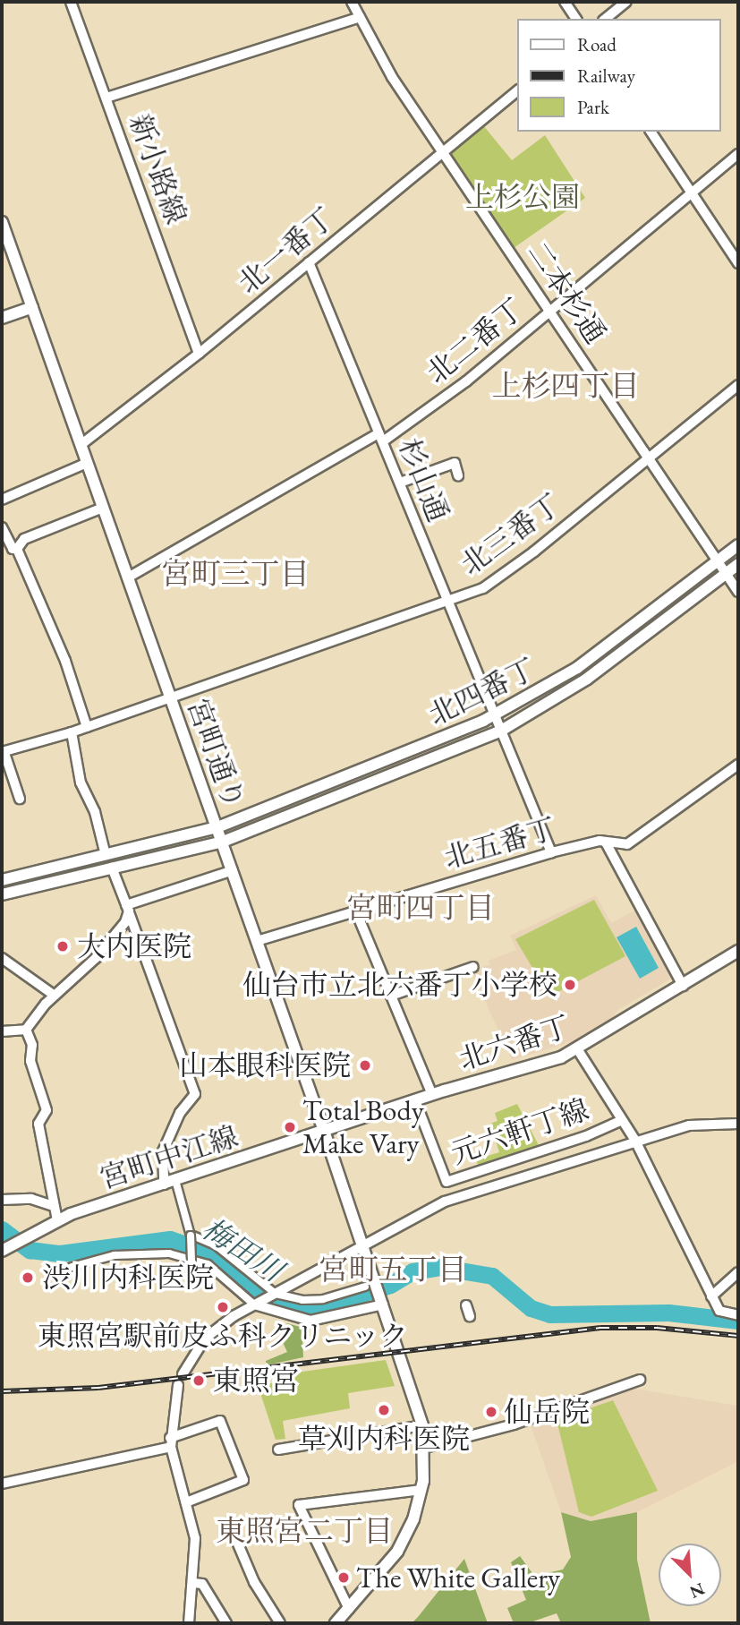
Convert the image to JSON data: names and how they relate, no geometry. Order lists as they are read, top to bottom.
{
  "streets": {
    "street": [
      "新小路線",
      "北一番丁",
      "二本杉通",
      "北二番丁",
      "杉山通",
      "北三番丁",
      "北四番丁",
      "宮町通り",
      "北五番丁",
      "北六番丁",
      "元六軒丁線",
      "宮町中江線"
    ]
  },
  "crossings": [
    ["新小路線", "北一番丁"],
    ["北一番丁", "二本杉通"],
    ["北一番丁", "杉山通"],
    ["北一番丁", "宮町通り"],
    ["二本杉通", "北二番丁"],
    ["二本杉通", "北三番丁"],
    ["二本杉通", "北四番丁"],
    ["北二番丁", "杉山通"],
    ["北二番丁", "宮町通り"],
    ["杉山通", "北三番丁"],
    ["杉山通", "北四番丁"],
    ["杉山通", "北五番丁"],
    ["北三番丁", "宮町通り"],
    ["北四番丁", "宮町通り"],
    ["宮町通り", "北五番丁"],
    ["宮町通り", "北六番丁"],
    ["宮町通り", "宮町中江線"],
    ["北六番丁", "元六軒丁線"],
    ["北六番丁", "宮町中江線"]
  ],
  "districts": [
    "上杉四丁目",
    "宮町三丁目",
    "宮町四丁目",
    "宮町五丁目",
    "東照宮二丁目"
  ],
  "water": ["梅田川"],
  "parks": ["上杉公園"],
  "places": [
    "大内医院",
    "仙台市立北六番丁小学校",
    "山本眼科医院",
    "Total Body Make Vary",
    "渋川内科医院",
    "東照宮駅前皮ふ科クリニック",
    "東照宮",
    "草刈内科医院",
    "仙岳院",
    "The White Gallery"
  ],
  "legend": ["Road", "Railway", "Park"],
  "north": "bottom right"
}
